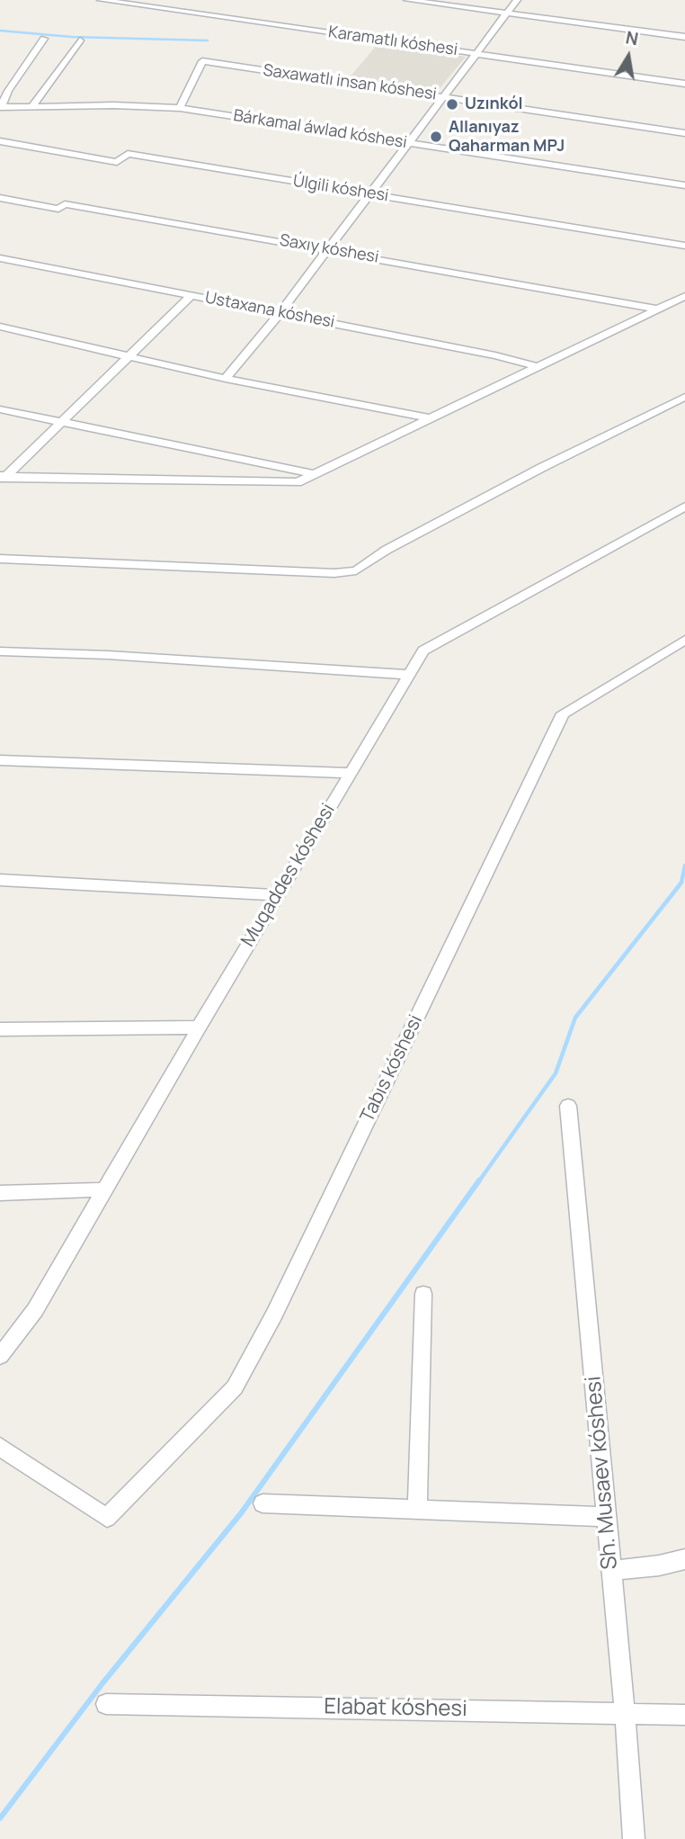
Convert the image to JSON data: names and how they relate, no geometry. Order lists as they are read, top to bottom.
{
  "streets": {
    "street": [
      "Karamatlı kóshesi",
      "Saxawatlı insan kóshesi",
      "Bárkamal áwlad kóshesi",
      "Úlgili kóshesi",
      "Saxıy kóshesi",
      "Ustaxana kóshesi",
      "Muqaddes kóshesi",
      "Tabıs kóshesi",
      "Sh. Musaev kóshesi",
      "Elabat kóshesi"
    ]
  },
  "crossings": [
    ["Saxawatlı insan kóshesi", "Bárkamal áwlad kóshesi"],
    ["Sh. Musaev kóshesi", "Elabat kóshesi"]
  ],
  "places": ["Uzınkól", "Allanıyaz Qaharman MPJ"],
  "north": "top"
}
